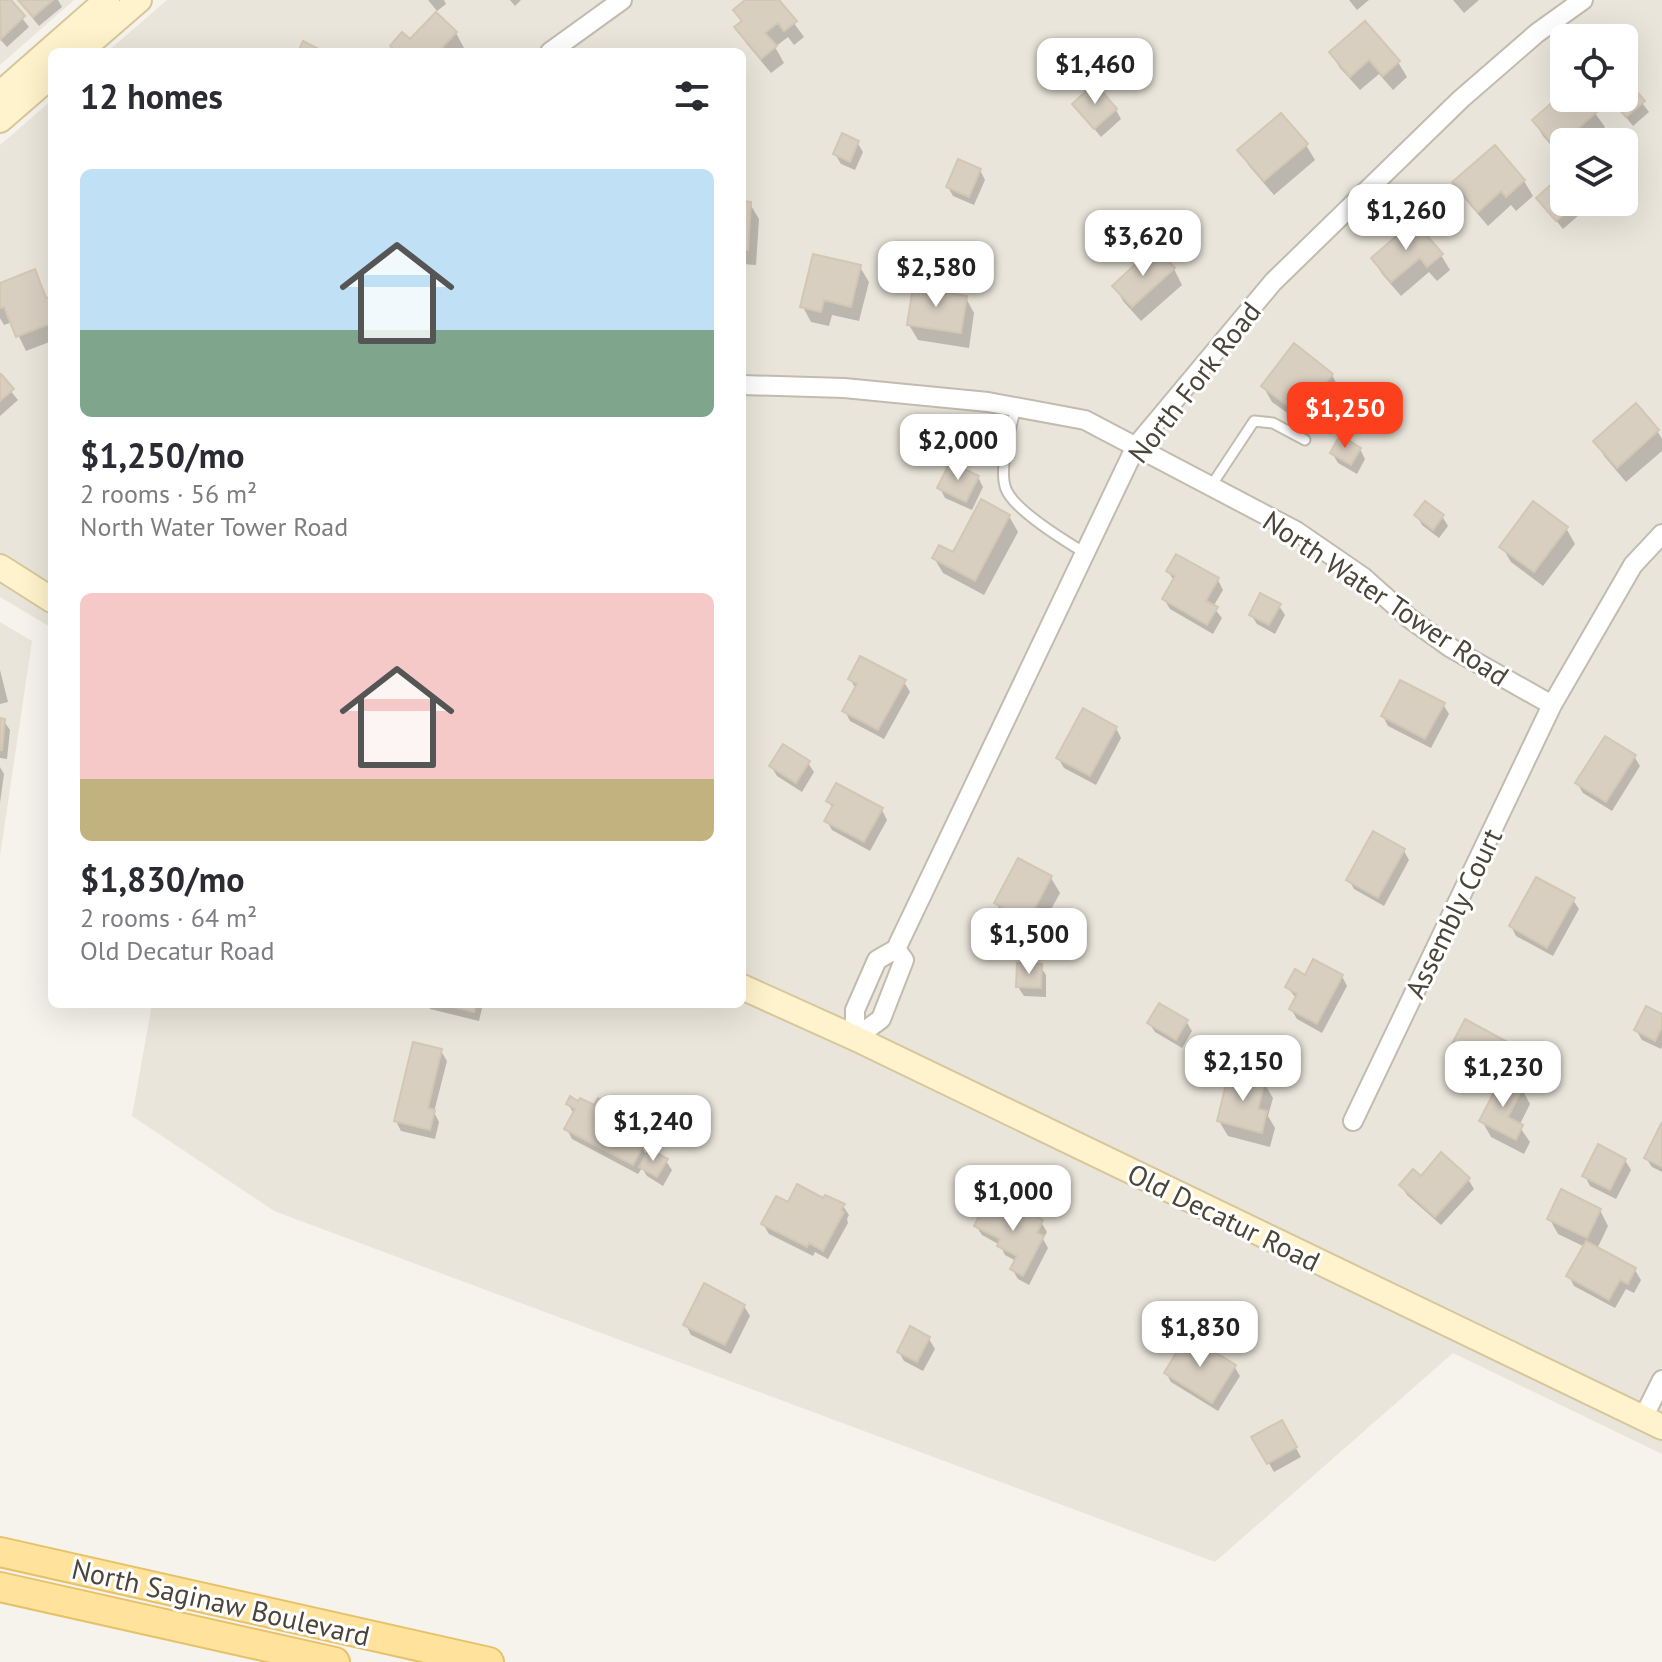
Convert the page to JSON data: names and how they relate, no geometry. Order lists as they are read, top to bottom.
{
  "streets": {
    "main road": ["North Saginaw Boulevard"],
    "street": [
      "North Fork Road",
      "North Water Tower Road",
      "Assembly Court",
      "Old Decatur Road"
    ]
  },
  "crossings": [
    ["North Fork Road", "North Water Tower Road"],
    ["North Fork Road", "Old Decatur Road"],
    ["North Water Tower Road", "Assembly Court"]
  ],
  "page": {
    "price": [
      "$1,460",
      "$1,260",
      "$3,620",
      "$2,580",
      "$1,250",
      "$2,000",
      "$1,500",
      "$2,150",
      "$1,230",
      "$1,240",
      "$1,000",
      "$1,830"
    ],
    "heading": "12 homes",
    "list": [
      {
        "name": "$1,250/mo",
        "note": "2 rooms · 56 m² · North Water Tower Road"
      },
      {
        "name": "$1,830/mo",
        "note": "2 rooms · 64 m² · Old Decatur Road"
      }
    ]
  }
}
